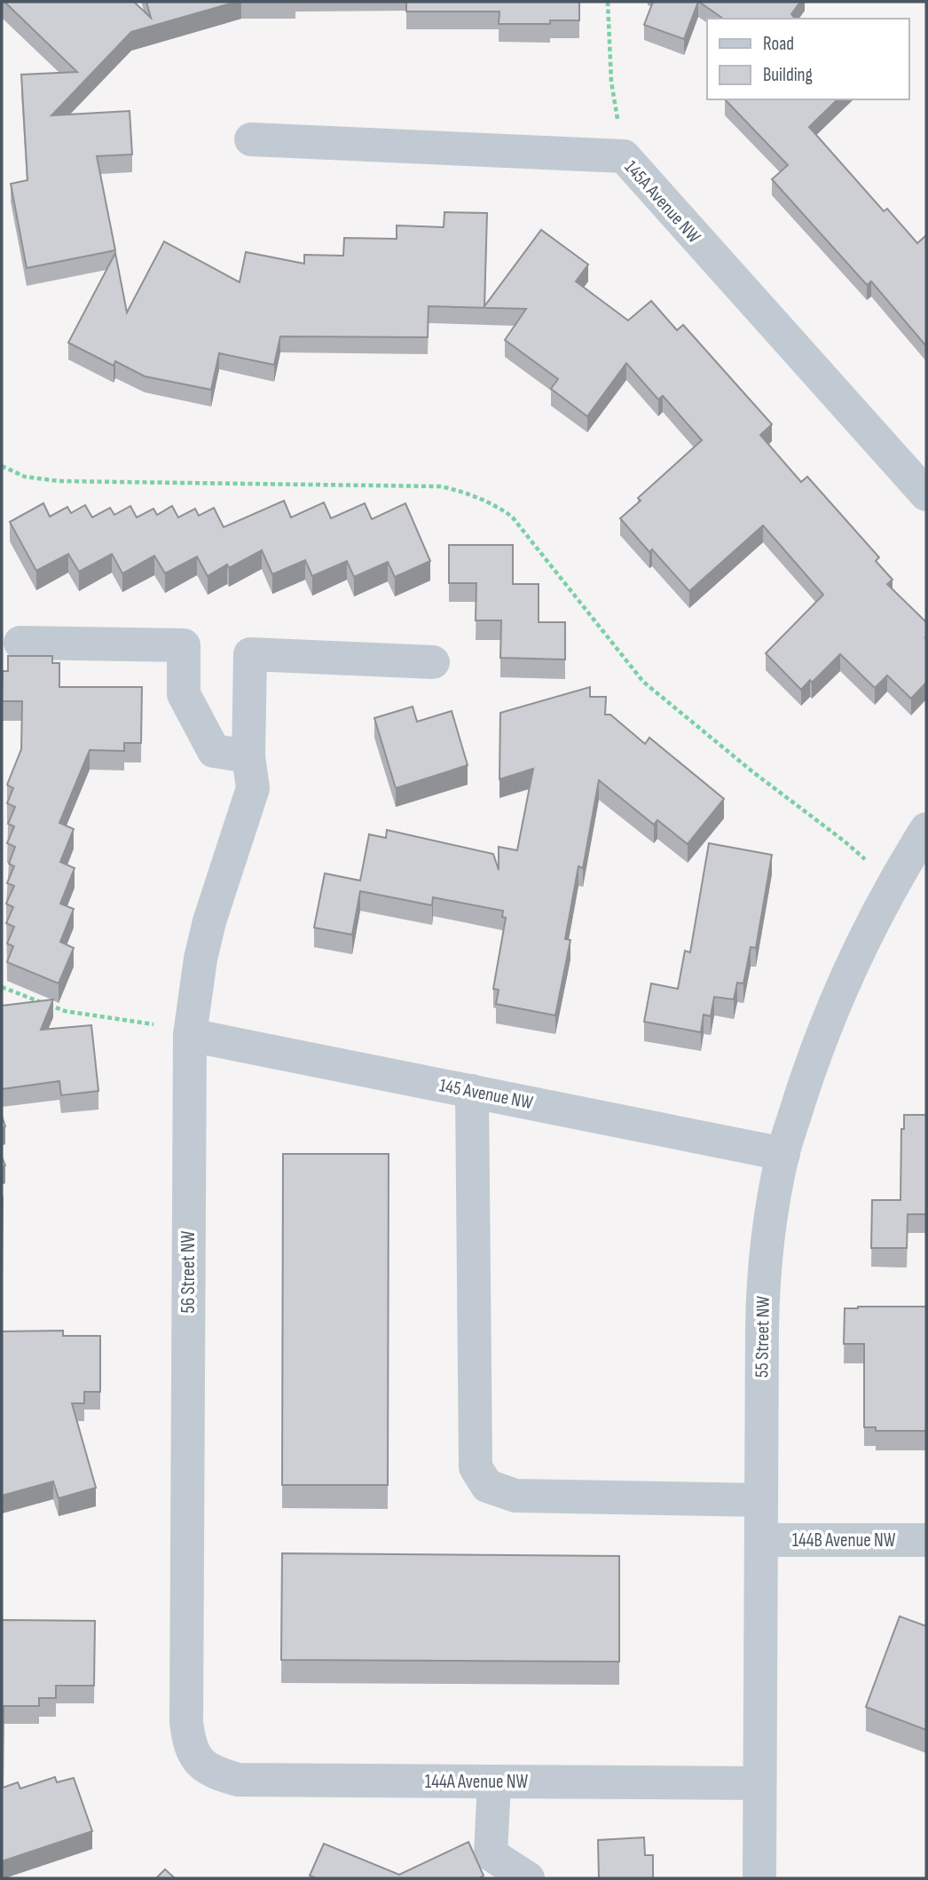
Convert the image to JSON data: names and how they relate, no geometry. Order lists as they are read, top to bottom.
{
  "streets": {
    "street": [
      "145A Avenue NW",
      "145 Avenue NW",
      "56 Street NW",
      "55 Street NW",
      "144B Avenue NW",
      "144A Avenue NW"
    ]
  },
  "crossings": [
    ["145 Avenue NW", "56 Street NW"],
    ["145 Avenue NW", "55 Street NW"],
    ["56 Street NW", "144A Avenue NW"],
    ["55 Street NW", "144B Avenue NW"],
    ["55 Street NW", "144A Avenue NW"]
  ],
  "legend": ["Road", "Building"]
}
